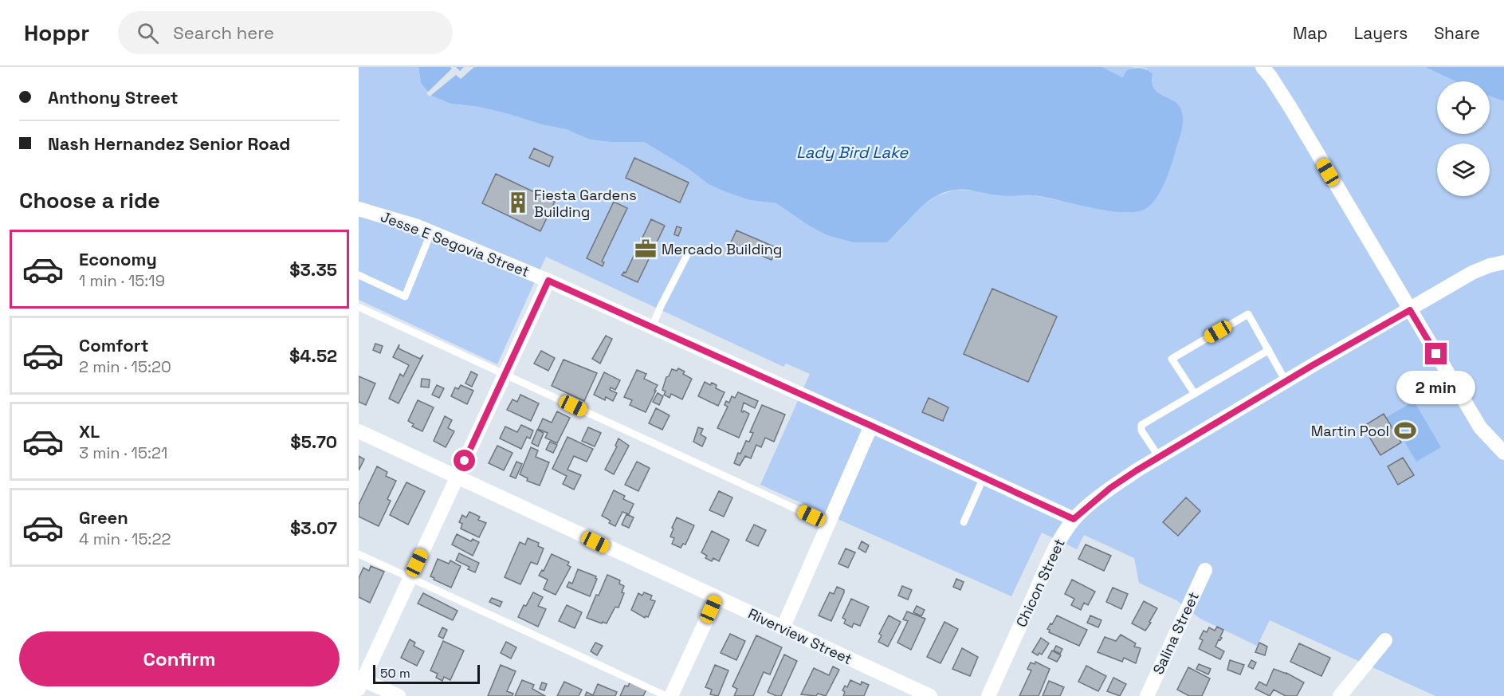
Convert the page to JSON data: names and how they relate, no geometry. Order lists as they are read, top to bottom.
{
  "streets": {
    "street": [
      "Jesse E Segovia Street",
      "Chicon Street",
      "Salina Street",
      "Riverview Street"
    ]
  },
  "crossings": [
    ["Jesse E Segovia Street", "Chicon Street"]
  ],
  "water": ["Lady Bird Lake"],
  "places": {
    "building": ["Fiesta Gardens Building"],
    "office": ["Mercado Building"],
    "sports": ["Martin Pool"]
  },
  "scale_bar": "50 m",
  "page": {
    "header": "Hoppr",
    "search": "Search here",
    "nav": ["Map", "Layers", "Share"],
    "banner": ["Anthony Street", "Nash Hernandez Senior Road"],
    "heading": "Choose a ride",
    "list": [
      {
        "name": "Economy",
        "note": "1 min · 15:19",
        "value": "$3.35"
      },
      {
        "name": "Comfort",
        "note": "2 min · 15:20",
        "value": "$4.52"
      },
      {
        "name": "XL",
        "note": "3 min · 15:21",
        "value": "$5.70"
      },
      {
        "name": "Green",
        "note": "4 min · 15:22",
        "value": "$3.07"
      }
    ],
    "bubble": "2 min",
    "buttons": "Confirm",
    "scale": "50 m"
  }
}
